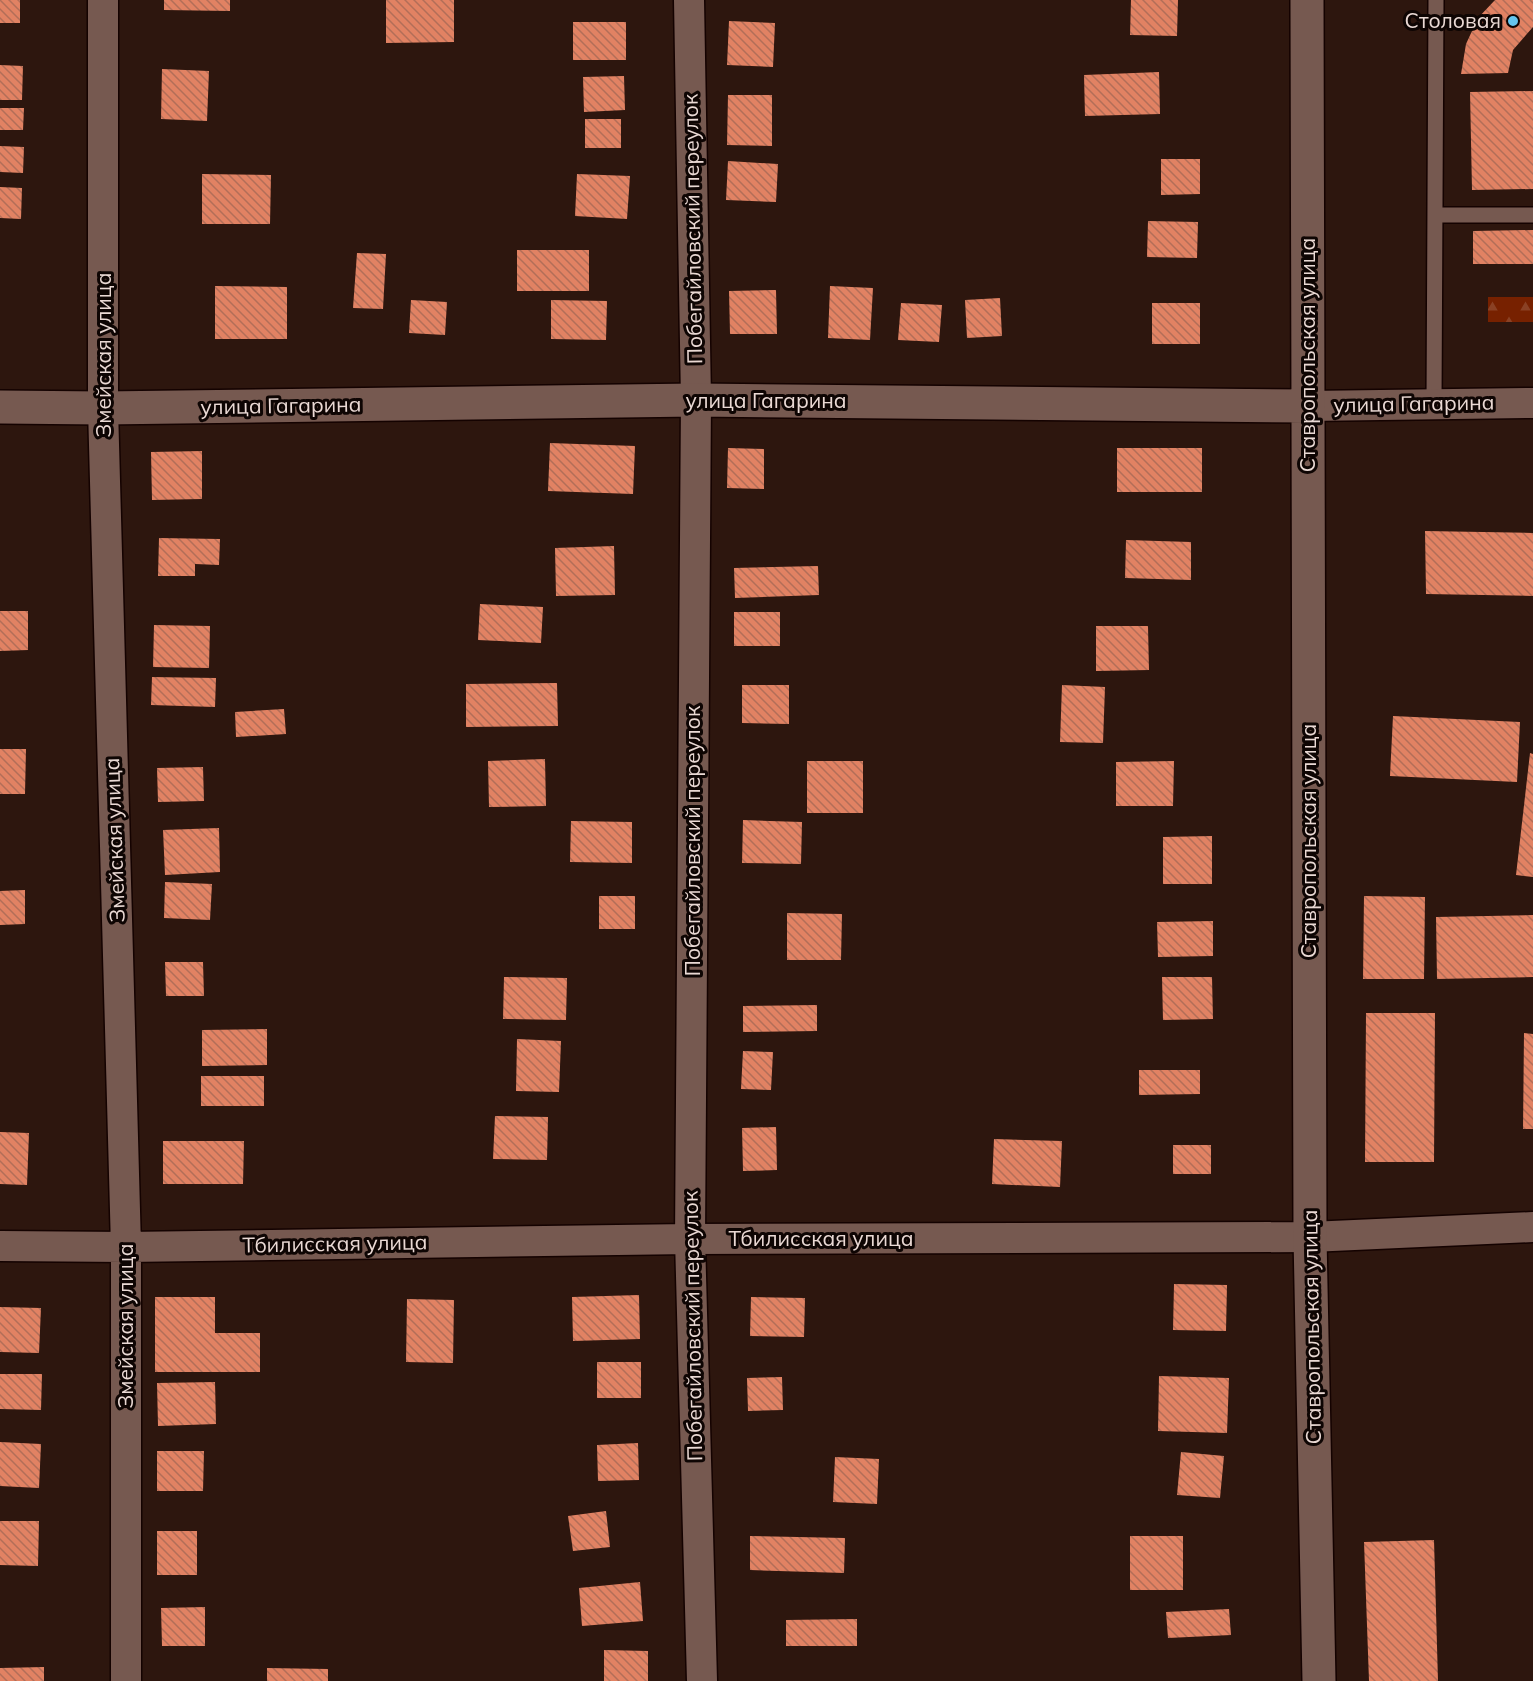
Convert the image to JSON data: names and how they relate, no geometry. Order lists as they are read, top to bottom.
{
  "streets": {
    "street": [
      "Побегайловский переулок",
      "Змейская улица",
      "Ставропольская улица",
      "улица Гагарина",
      "Тбилисская улица"
    ]
  },
  "crossings": [
    ["Побегайловский переулок", "улица Гагарина"],
    ["Побегайловский переулок", "Тбилисская улица"],
    ["Змейская улица", "улица Гагарина"],
    ["Змейская улица", "Тбилисская улица"],
    ["Ставропольская улица", "улица Гагарина"],
    ["Ставропольская улица", "Тбилисская улица"]
  ],
  "places": ["Столовая"]
}
